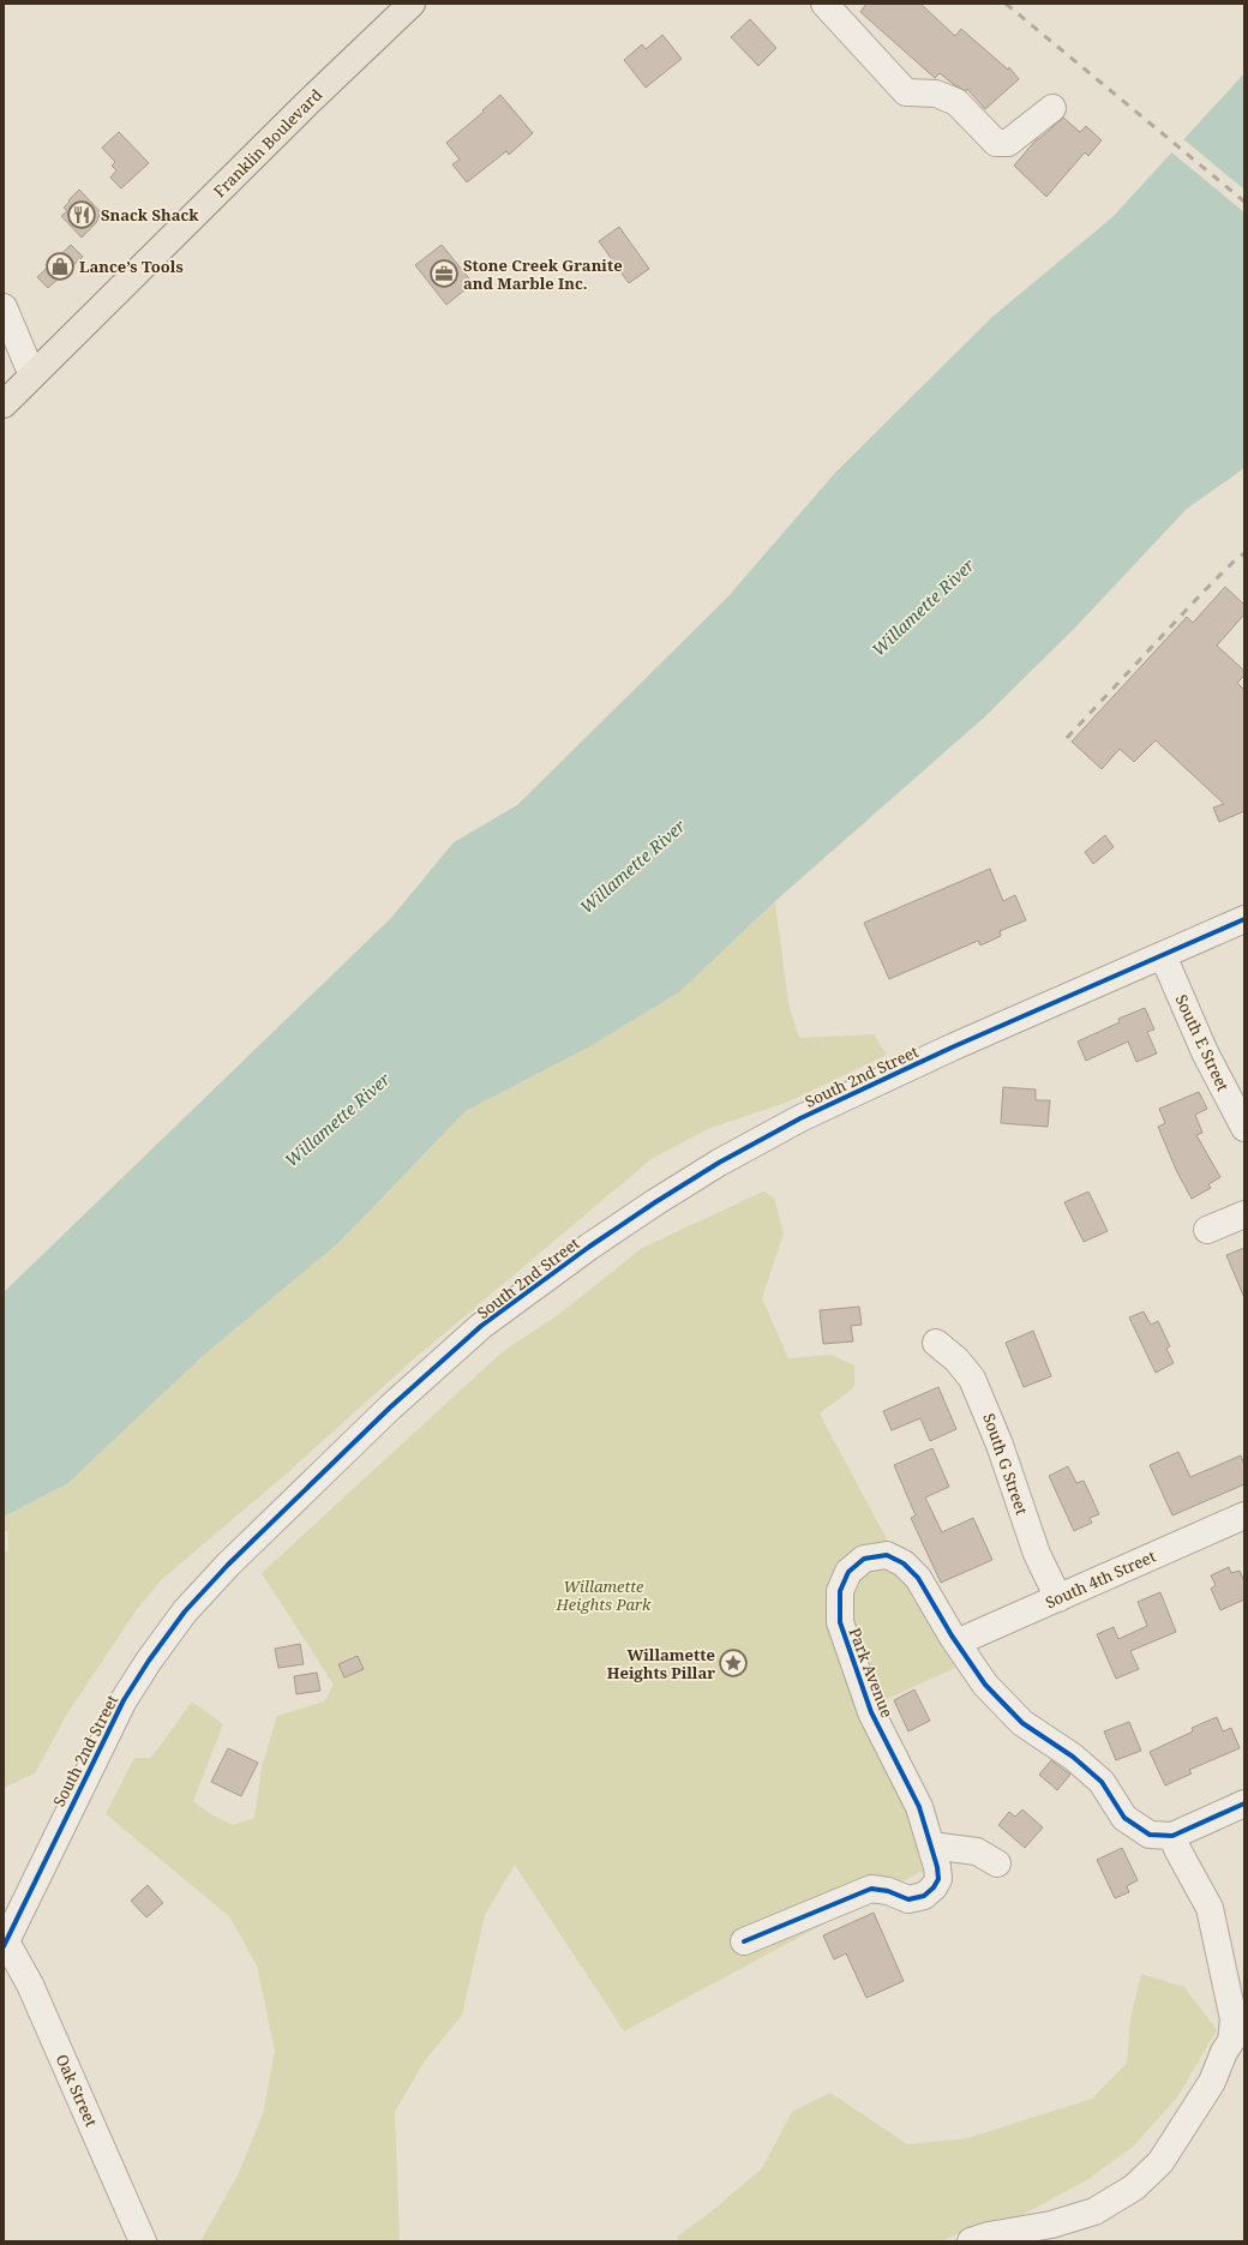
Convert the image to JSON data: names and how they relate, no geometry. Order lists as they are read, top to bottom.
{
  "streets": {
    "main road": ["Franklin Boulevard"],
    "street": [
      "South E Street",
      "South 2nd Street",
      "South G Street",
      "South 4th Street",
      "Park Avenue",
      "Oak Street"
    ]
  },
  "crossings": [
    ["South E Street", "South 2nd Street"],
    ["South 2nd Street", "Oak Street"],
    ["South G Street", "South 4th Street"],
    ["South 4th Street", "Park Avenue"]
  ],
  "water": ["Willamette River"],
  "parks": ["Willamette Heights Park"],
  "places": {
    "restaurant": ["Snack Shack"],
    "shop": ["Lance’s Tools"],
    "office": ["Stone Creek Granite and Marble Inc."],
    "place": ["Willamette Heights Pillar"]
  }
}
